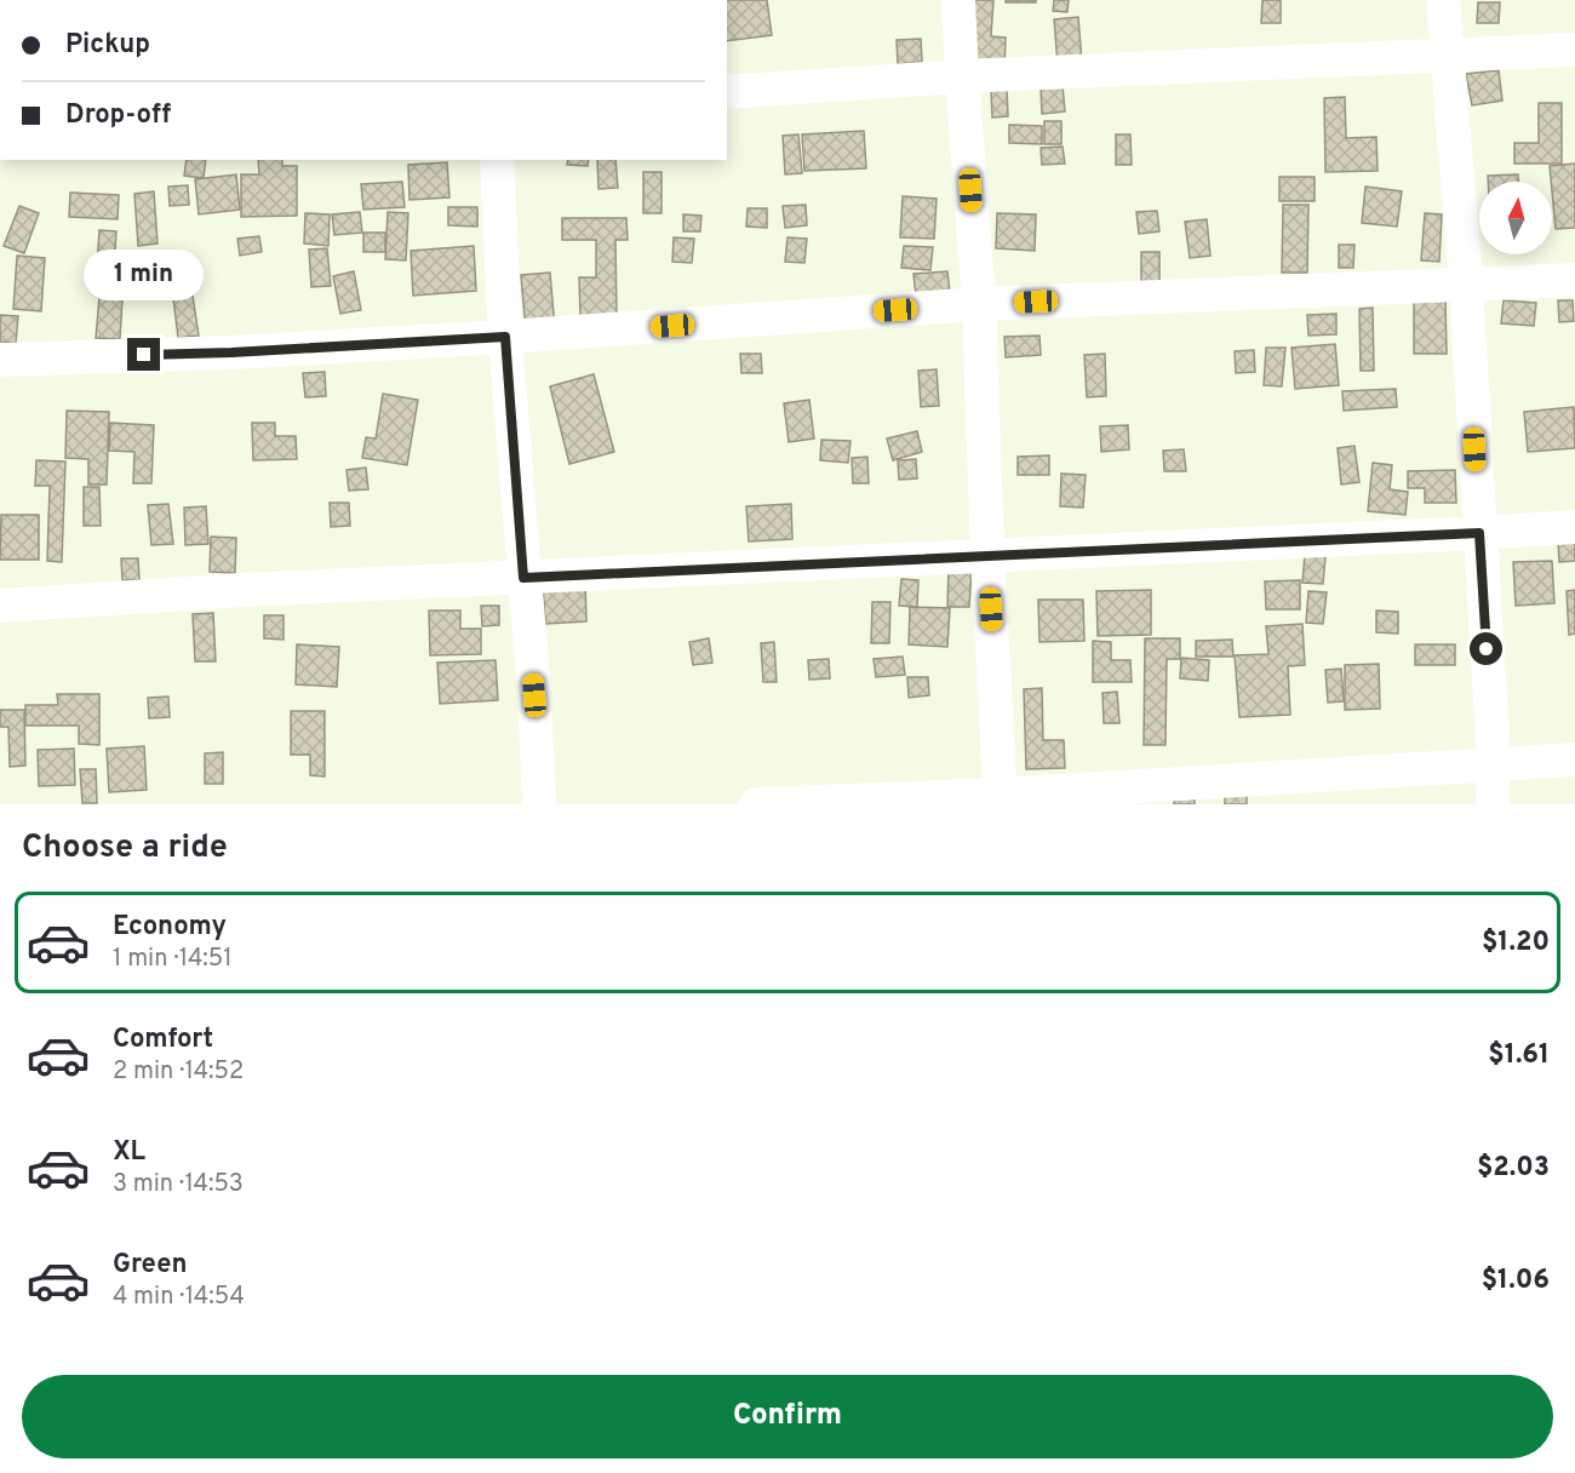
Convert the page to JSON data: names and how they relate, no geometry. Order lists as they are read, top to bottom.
{
  "north": "top",
  "page": {
    "banner": ["Pickup", "Drop-off"],
    "bubble": "1 min",
    "heading": "Choose a ride",
    "list": [
      {
        "name": "Economy",
        "note": "1 min · 14:51",
        "value": "$1.20"
      },
      {
        "name": "Comfort",
        "note": "2 min · 14:52",
        "value": "$1.61"
      },
      {
        "name": "XL",
        "note": "3 min · 14:53",
        "value": "$2.03"
      },
      {
        "name": "Green",
        "note": "4 min · 14:54",
        "value": "$1.06"
      }
    ],
    "buttons": "Confirm"
  }
}
